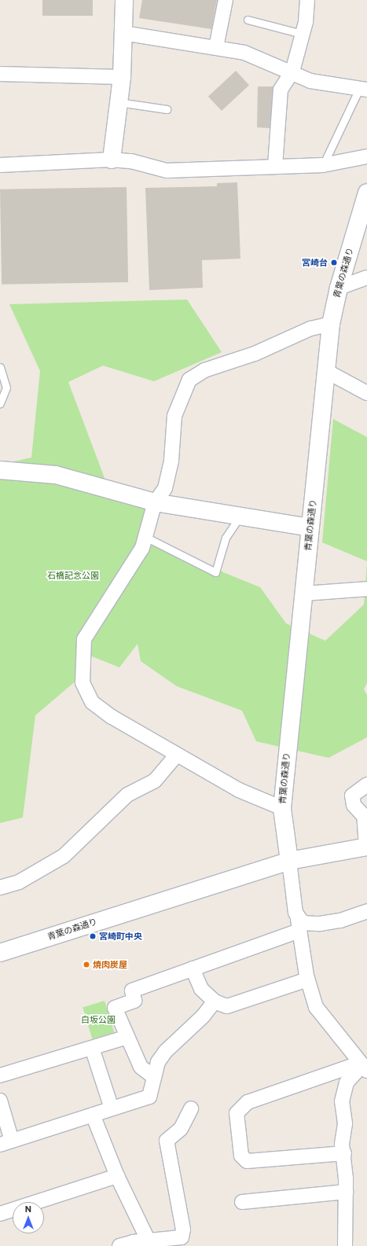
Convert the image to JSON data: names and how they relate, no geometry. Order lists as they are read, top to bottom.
{
  "streets": {
    "street": ["青葉の森通り"]
  },
  "parks": ["石橋記念公園", "白坂公園"],
  "places": ["宮崎台", "宮崎町中央", "焼肉炭屋"],
  "north": "top"
}
